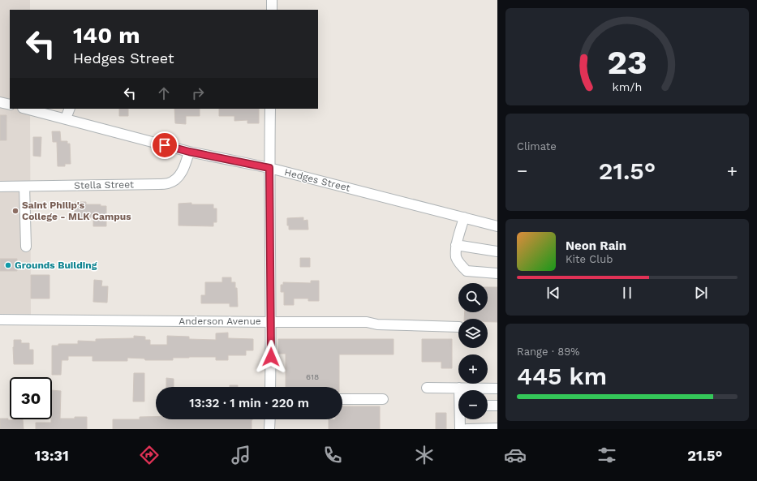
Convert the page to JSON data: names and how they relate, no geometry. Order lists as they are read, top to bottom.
{
  "streets": {
    "street": ["Hedges Street", "Stella Street", "Anderson Avenue"]
  },
  "crossings": [
    ["Hedges Street", "Stella Street"]
  ],
  "places": ["Saint Philip's College - MLK Campus", "Grounds Building"],
  "house_numbers": ["618"],
  "page": {
    "turn": ["140 m", "Hedges Street"],
    "tile": [
      "Climate",
      ["Range · 89%", "445 km"]
    ],
    "heat": ["−", "21.5°", "+"],
    "song": ["Neon Rain", "Kite Club"],
    "map_buttons": ["+", "−"],
    "limit": "30",
    "trip": "13:32 · 1 min · 220 m",
    "tabs": ["13:31", "21.5°"],
    "gauge": ["23", "km/h"]
  }
}
